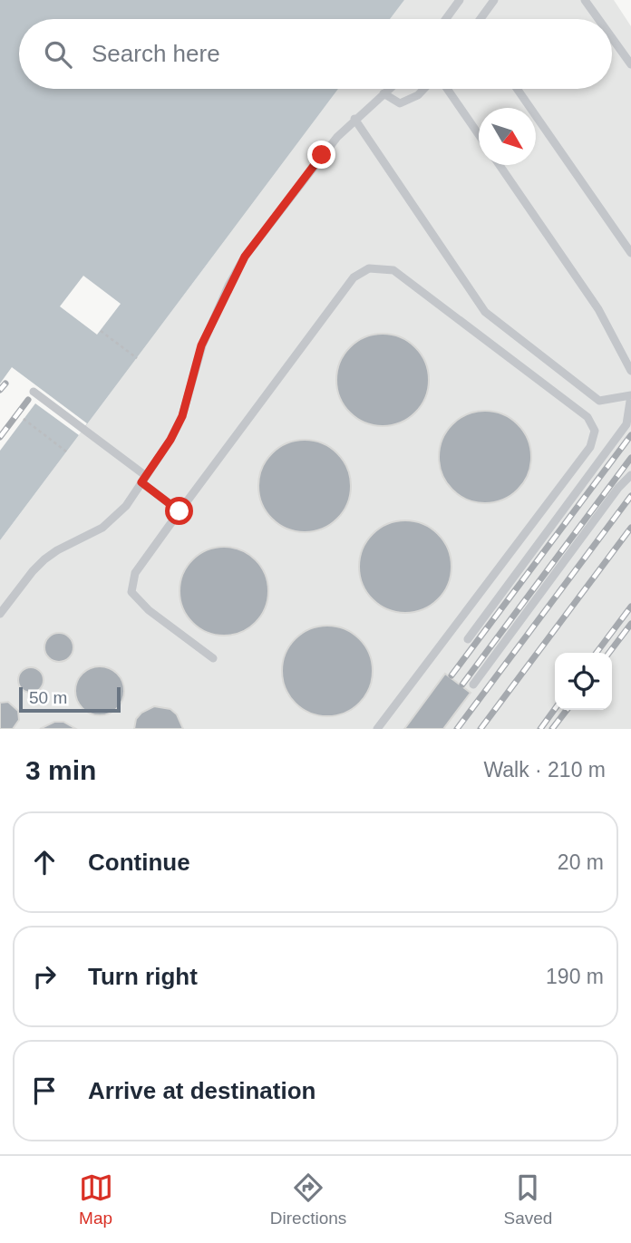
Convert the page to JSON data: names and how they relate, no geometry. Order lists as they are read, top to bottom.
{
  "scale_bar": "50 m",
  "north": "bottom right",
  "page": {
    "search": "Search here",
    "scale": "50 m",
    "heading": ["3 min", "Walk · 210 m"],
    "list": [
      ["Continue", "20 m"],
      ["Turn right", "190 m"],
      "Arrive at destination"
    ],
    "nav": ["Map", "Directions", "Saved"]
  }
}
